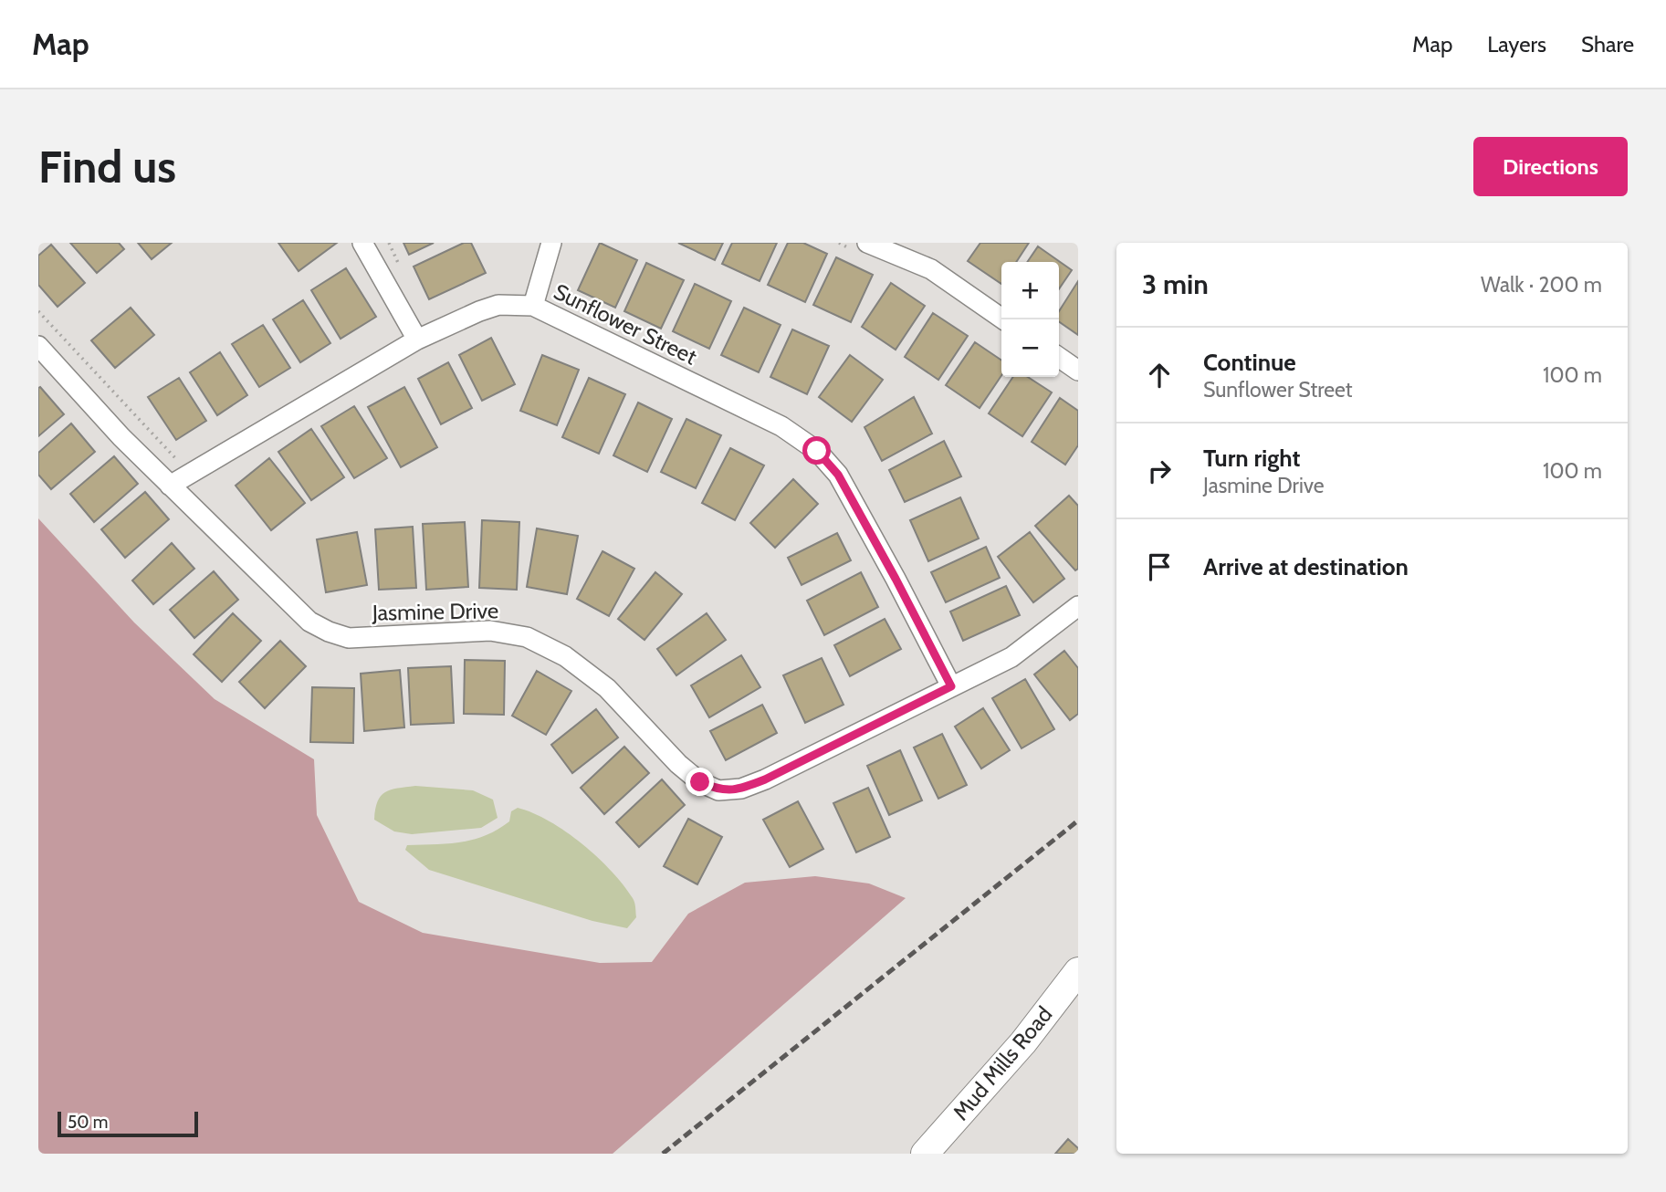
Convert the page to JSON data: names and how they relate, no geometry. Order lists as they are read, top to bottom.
{
  "streets": {
    "street": ["Sunflower Street", "Jasmine Drive", "Mud Mills Road"]
  },
  "crossings": [
    ["Sunflower Street", "Jasmine Drive"]
  ],
  "scale_bar": "50 m",
  "page": {
    "header": "Map",
    "nav": ["Map", "Layers", "Share"],
    "buttons": "Directions",
    "title": "Find us",
    "heading": ["3 min", "Walk · 200 m"],
    "map_buttons": ["+", "−"],
    "list": [
      ["Continue", "Sunflower Street", "100 m"],
      ["Turn right", "Jasmine Drive", "100 m"],
      "Arrive at destination"
    ],
    "scale": "50 m"
  }
}
